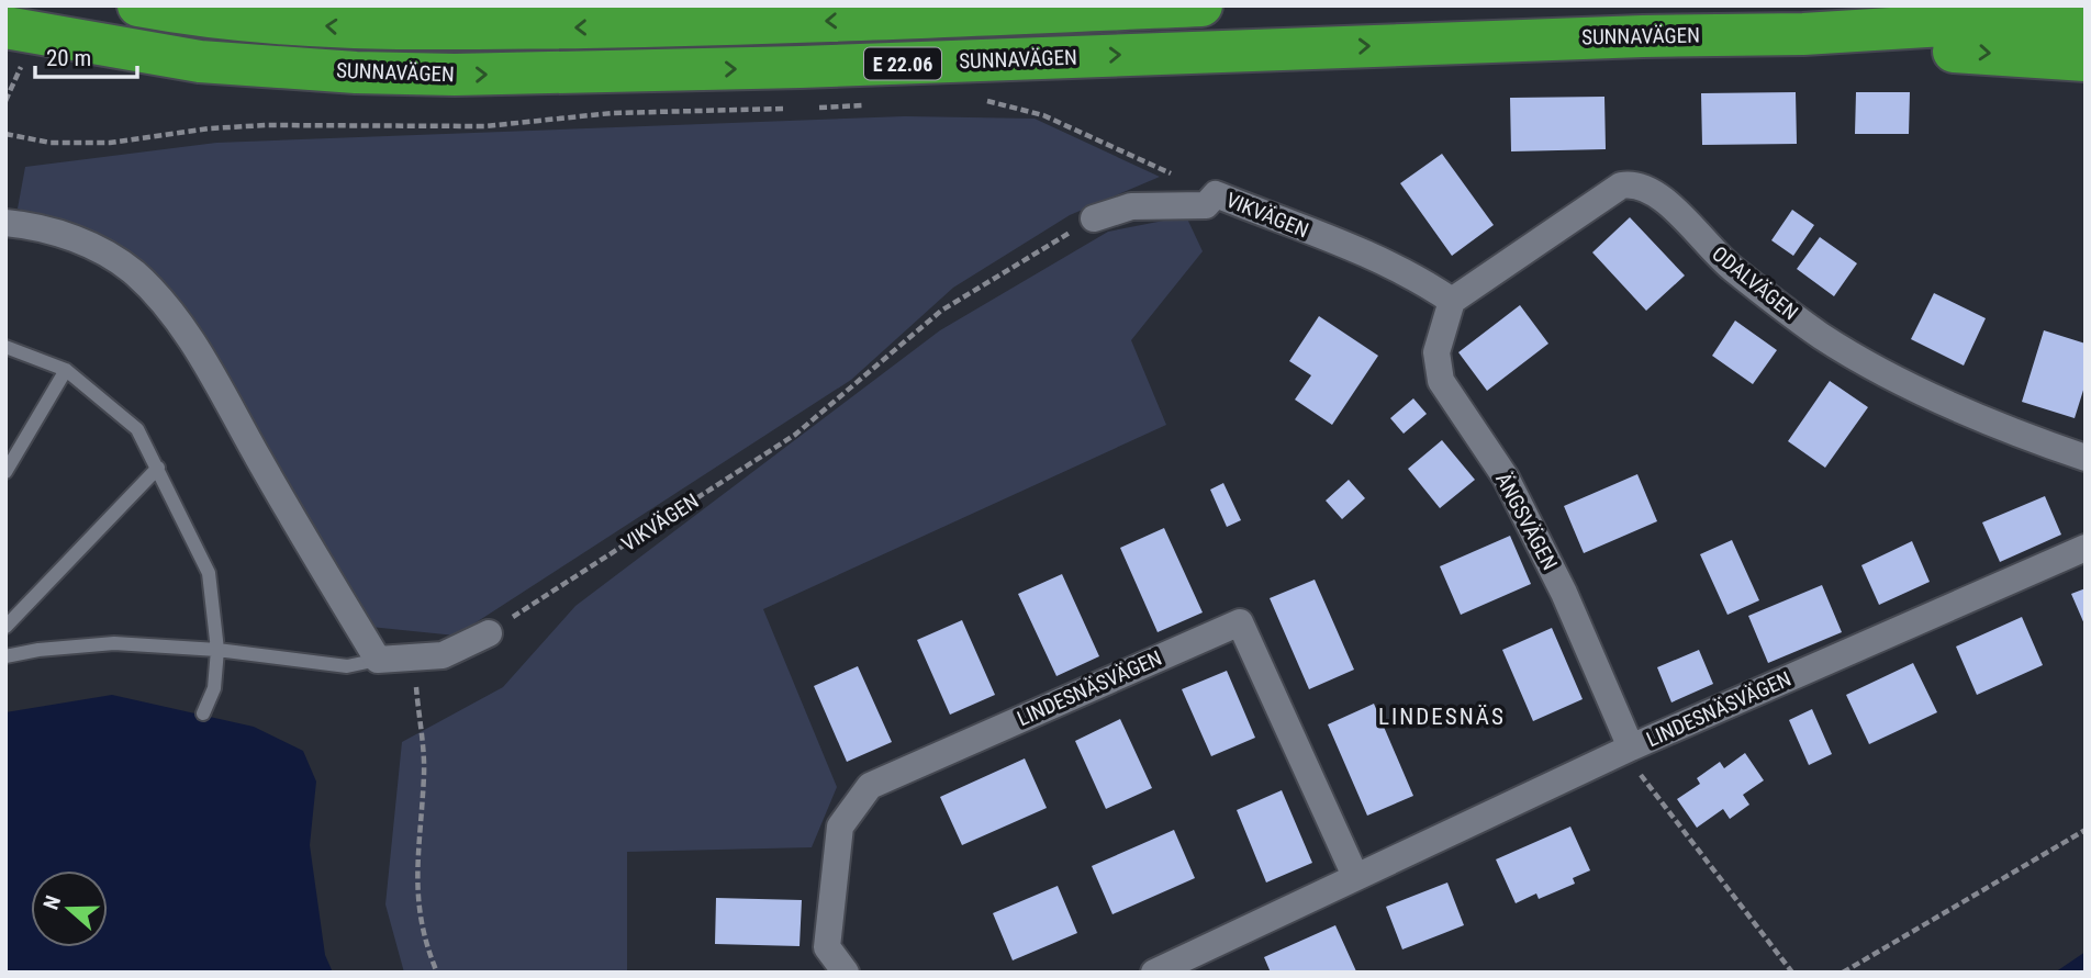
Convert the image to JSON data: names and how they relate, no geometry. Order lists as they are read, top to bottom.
{
  "streets": {
    "highway": ["SUNNAVÄGEN", "E 22.06"],
    "street": [
      "VIKVÄGEN",
      "ODALVÄGEN",
      "ÄNGSVÄGEN",
      "LINDESNÄSVÄGEN"
    ]
  },
  "crossings": [
    ["SUNNAVÄGEN", "E 22.06"],
    ["VIKVÄGEN", "ODALVÄGEN"],
    ["VIKVÄGEN", "ÄNGSVÄGEN"],
    ["ODALVÄGEN", "ÄNGSVÄGEN"],
    ["ÄNGSVÄGEN", "LINDESNÄSVÄGEN"]
  ],
  "districts": ["LINDESNÄS"],
  "scale_bar": "20 m",
  "north": "left"
}
